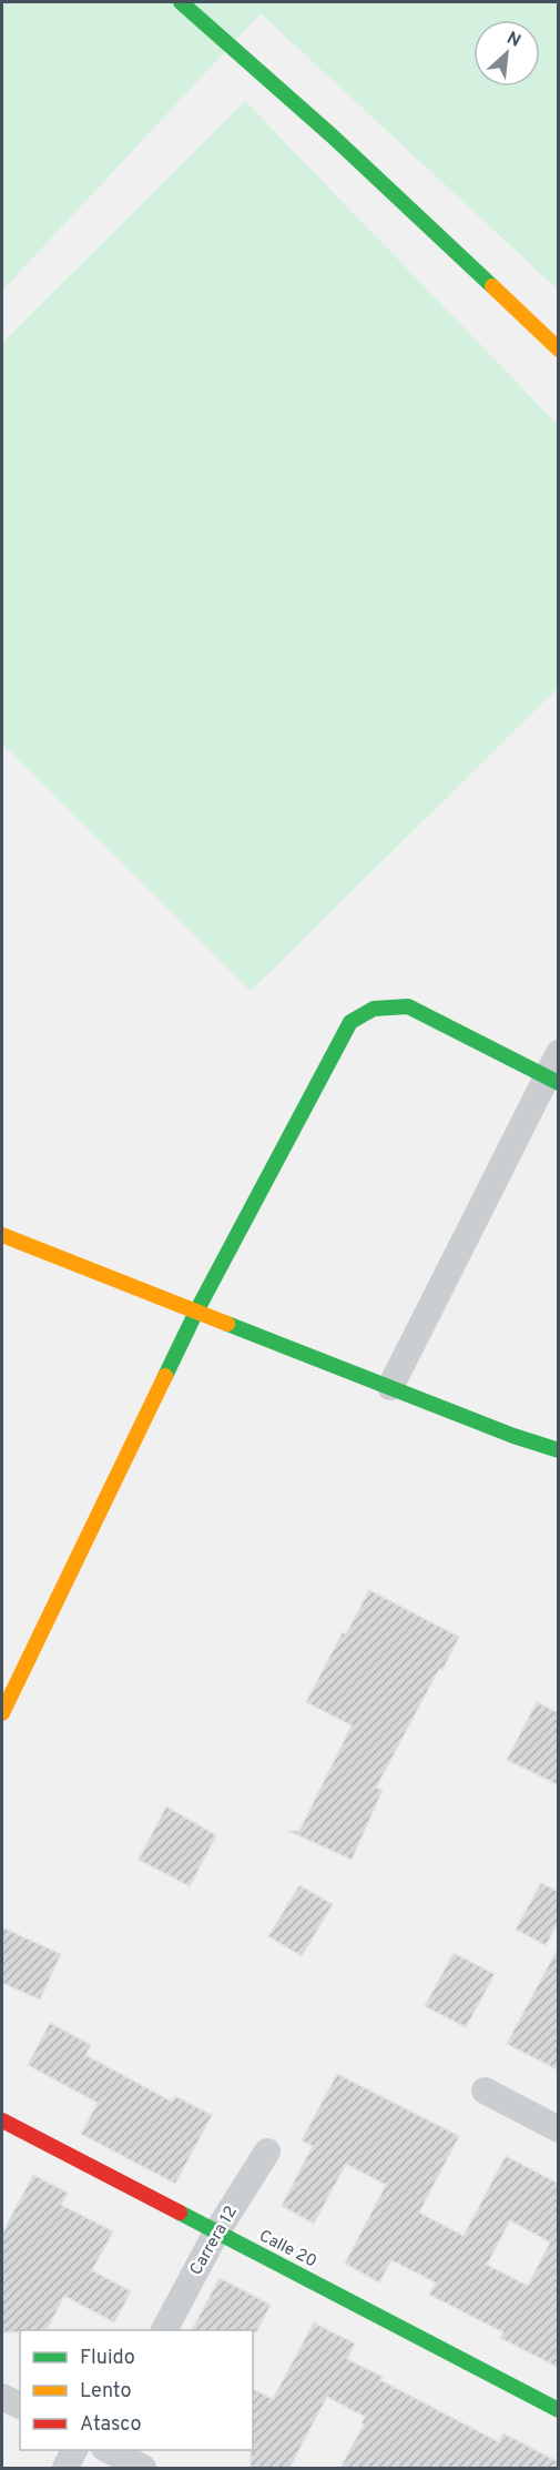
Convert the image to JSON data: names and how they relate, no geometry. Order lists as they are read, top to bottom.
{
  "streets": {
    "street": ["Carrera 12", "Calle 20"]
  },
  "crossings": [
    ["Carrera 12", "Calle 20"]
  ],
  "legend": ["Fluido", "Lento", "Atasco"],
  "north": "top right"
}
